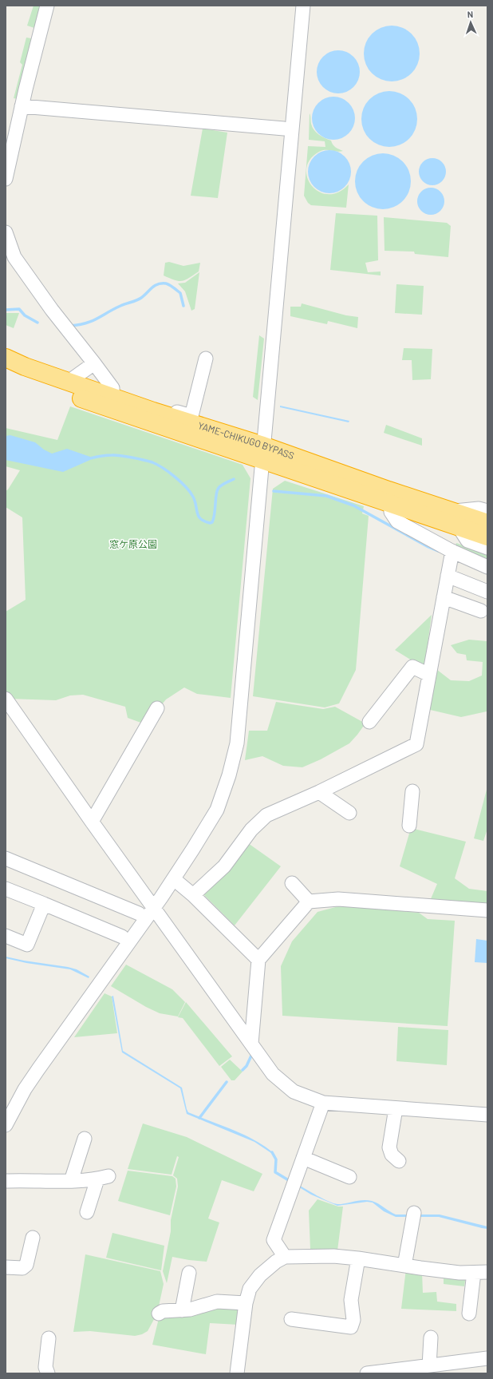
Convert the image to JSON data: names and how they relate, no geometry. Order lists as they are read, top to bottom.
{
  "streets": {
    "highway": ["YAME-CHIKUGO BYPASS"]
  },
  "parks": ["窓ケ原公園"],
  "north": "top"
}
